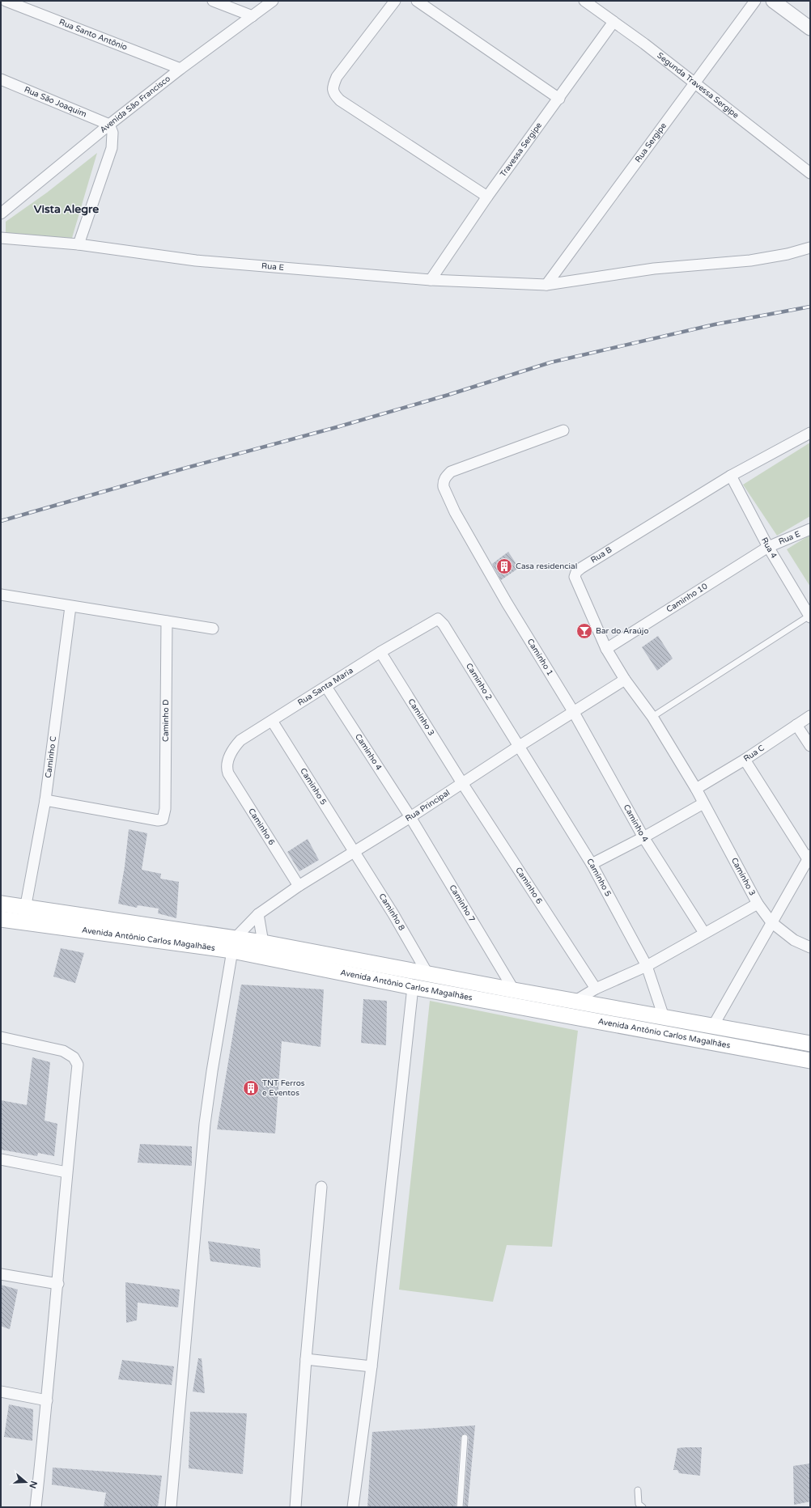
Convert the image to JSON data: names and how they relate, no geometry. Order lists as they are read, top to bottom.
{
  "streets": {
    "main road": ["Avenida Antônio Carlos Magalhães"],
    "street": [
      "Rua Santo Antônio",
      "Segunda Travessa Sergipe",
      "Rua São Joaquim",
      "Avenida São Francisco",
      "Rua Sergipe",
      "Travessa Sergipe",
      "Rua E",
      "Rua 4",
      "Rua B",
      "Caminho 10",
      "Caminho 1",
      "Caminho 2",
      "Rua Santa Maria",
      "Caminho 3",
      "Caminho D",
      "Caminho 4",
      "Rua C",
      "Caminho C",
      "Caminho 5",
      "Rua Principal",
      "Caminho 6",
      "Caminho 7",
      "Caminho 8"
    ]
  },
  "crossings": [
    ["Rua Santo Antônio", "Avenida São Francisco"],
    ["Segunda Travessa Sergipe", "Rua Sergipe"],
    ["Segunda Travessa Sergipe", "Travessa Sergipe"],
    ["Rua São Joaquim", "Avenida São Francisco"],
    ["Rua Sergipe", "Rua E"],
    ["Travessa Sergipe", "Rua E"],
    ["Rua E", "Rua 4"],
    ["Rua E", "Caminho 10"],
    ["Rua 4", "Rua B"],
    ["Rua 4", "Caminho 10"],
    ["Rua B", "Caminho 10"],
    ["Rua B", "Caminho 3"],
    ["Rua B", "Rua C"],
    ["Rua B", "Rua Principal"],
    ["Caminho 1", "Caminho 4"],
    ["Caminho 1", "Rua Principal"],
    ["Caminho 2", "Rua Santa Maria"],
    ["Caminho 2", "Caminho 5"],
    ["Caminho 2", "Rua Principal"],
    ["Rua Santa Maria", "Caminho 3"],
    ["Rua Santa Maria", "Caminho 4"],
    ["Rua Santa Maria", "Caminho 5"],
    ["Rua Santa Maria", "Caminho 6"],
    ["Caminho 3", "Rua C"],
    ["Caminho 3", "Rua Principal"],
    ["Caminho 3", "Caminho 6"],
    ["Caminho D", "Caminho C"],
    ["Caminho 4", "Rua Principal"],
    ["Caminho 4", "Caminho 7"],
    ["Caminho C", "Avenida Antônio Carlos Magalhães"],
    ["Caminho 5", "Rua Principal"],
    ["Caminho 5", "Caminho 8"],
    ["Caminho 5", "Avenida Antônio Carlos Magalhães"],
    ["Rua Principal", "Caminho 6"],
    ["Rua Principal", "Caminho 7"],
    ["Rua Principal", "Caminho 8"],
    ["Rua Principal", "Avenida Antônio Carlos Magalhães"],
    ["Caminho 7", "Avenida Antônio Carlos Magalhães"],
    ["Caminho 8", "Avenida Antônio Carlos Magalhães"]
  ],
  "districts": ["Vista Alegre"],
  "places": {
    "building": ["Casa residencial", "TNT Ferros e Eventos"],
    "bar": ["Bar do Araújo"]
  },
  "north": "right"
}
